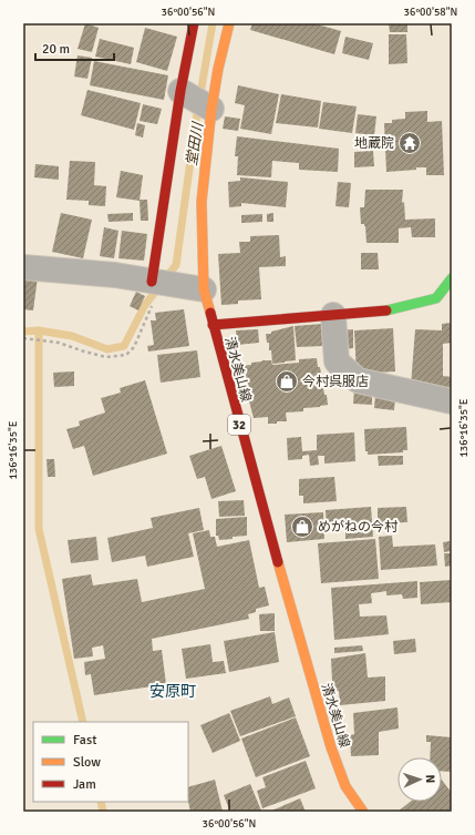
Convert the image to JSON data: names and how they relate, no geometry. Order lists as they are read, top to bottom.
{
  "streets": {
    "main road": ["清水美山線", "32"]
  },
  "districts": ["安原町"],
  "water": ["堂田川"],
  "places": {
    "temple": ["地蔵院"],
    "shop": ["今村呉服店", "めがねの今村"]
  },
  "legend": ["Fast", "Slow", "Jam"],
  "scale_bar": "20 m",
  "north": "right",
  "coordinates": ["36°00'56\"N", "36°00'58\"N", "136°16'35\"E"]
}
